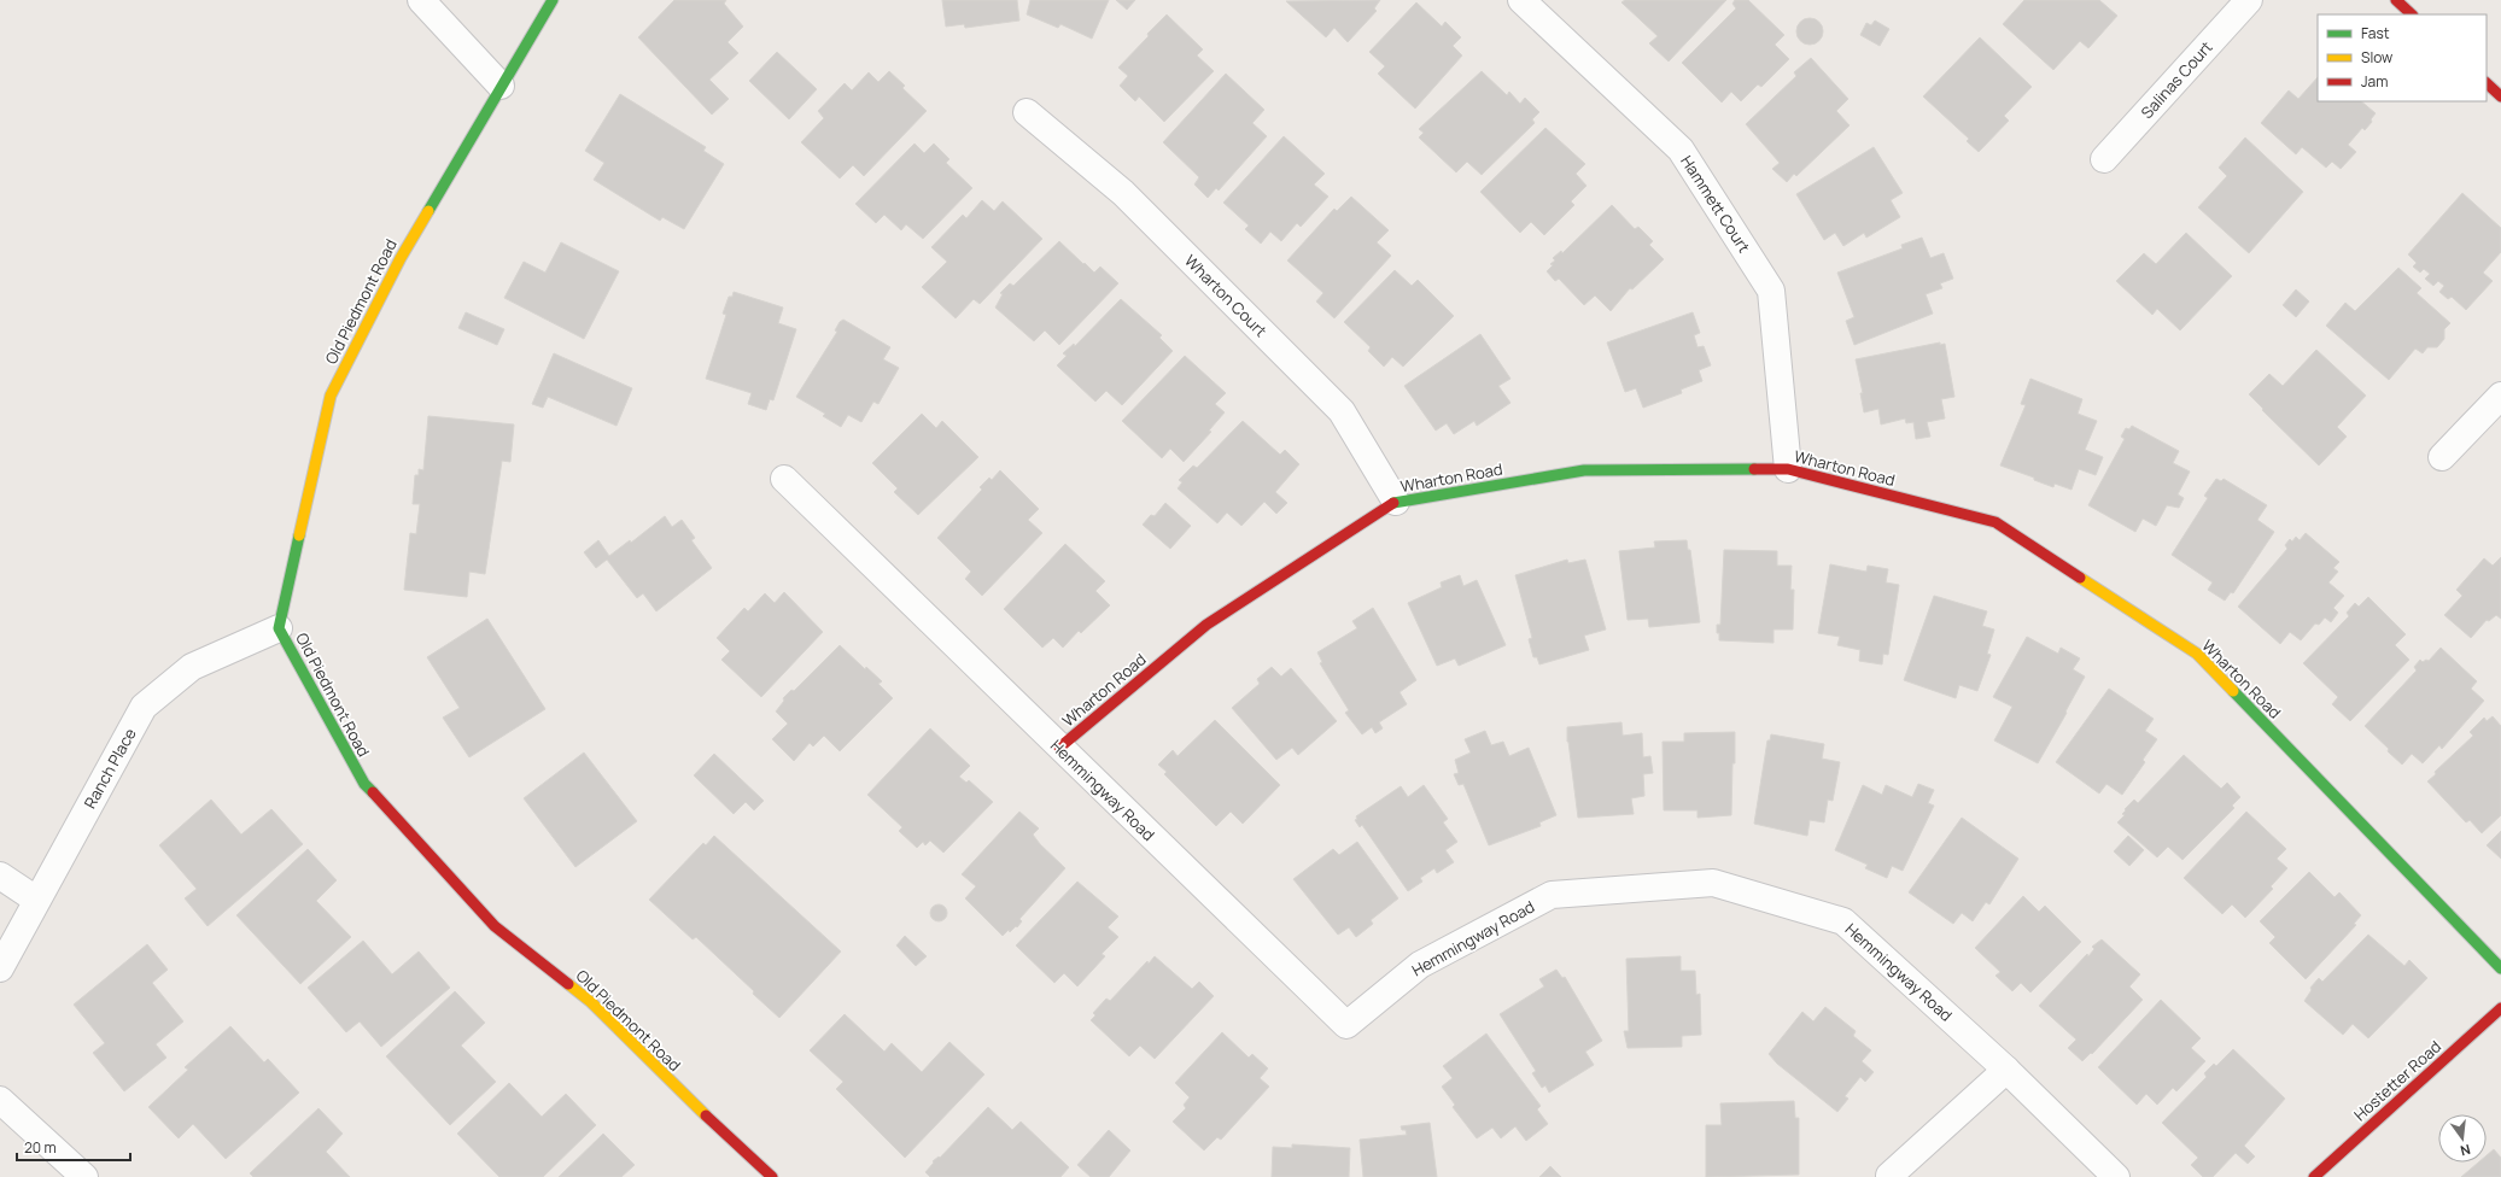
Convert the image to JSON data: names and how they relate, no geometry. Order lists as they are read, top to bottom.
{
  "streets": {
    "street": [
      "Salinas Court",
      "Hammett Court",
      "Wharton Court",
      "Old Piedmont Road",
      "Wharton Road",
      "Ranch Place",
      "Hemmingway Road",
      "Hostetter Road"
    ]
  },
  "crossings": [
    ["Hammett Court", "Wharton Road"],
    ["Wharton Court", "Wharton Road"],
    ["Old Piedmont Road", "Ranch Place"],
    ["Wharton Road", "Hemmingway Road"]
  ],
  "legend": ["Fast", "Slow", "Jam"],
  "scale_bar": "20 m",
  "north": "bottom"
}
